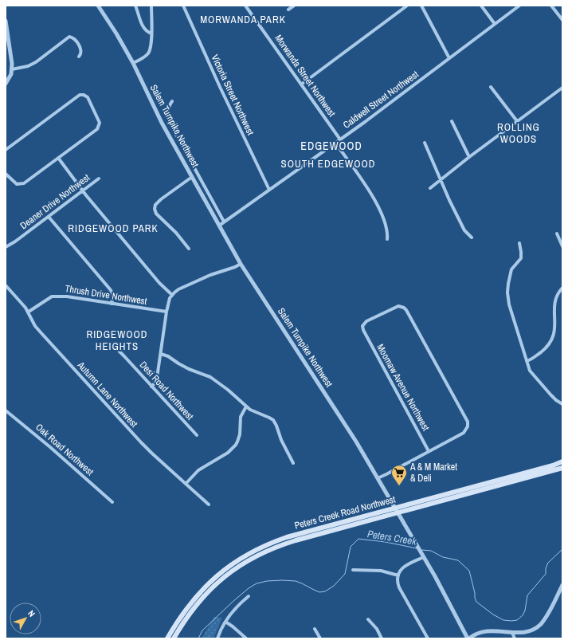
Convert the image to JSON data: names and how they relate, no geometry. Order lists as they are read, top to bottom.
{
  "streets": {
    "main road": ["Peters Creek Road Northwest"],
    "street": [
      "Morwanda Street Northwest",
      "Victoria Street Northwest",
      "Caldwell Street Northwest",
      "Salem Turnpike Northwest",
      "Deaner Drive Northwest",
      "Thrush Drive Northwest",
      "Moomaw Avenue Northwest",
      "Desi Road Northwest",
      "Autumn Lane Northwest",
      "Oak Road Northwest"
    ]
  },
  "crossings": [
    ["Morwanda Street Northwest", "Caldwell Street Northwest"],
    ["Victoria Street Northwest", "Caldwell Street Northwest"],
    ["Caldwell Street Northwest", "Salem Turnpike Northwest"],
    ["Salem Turnpike Northwest", "Peters Creek Road Northwest"],
    ["Thrush Drive Northwest", "Autumn Lane Northwest"]
  ],
  "districts": [
    "MORWANDA PARK",
    "ROLLING WOODS",
    "EDGEWOOD",
    "SOUTH EDGEWOOD",
    "RIDGEWOOD PARK",
    "RIDGEWOOD HEIGHTS"
  ],
  "water": ["Peters Creek"],
  "places": {
    "supermarket": ["A & M Market & Deli"]
  },
  "north": "top right"
}
